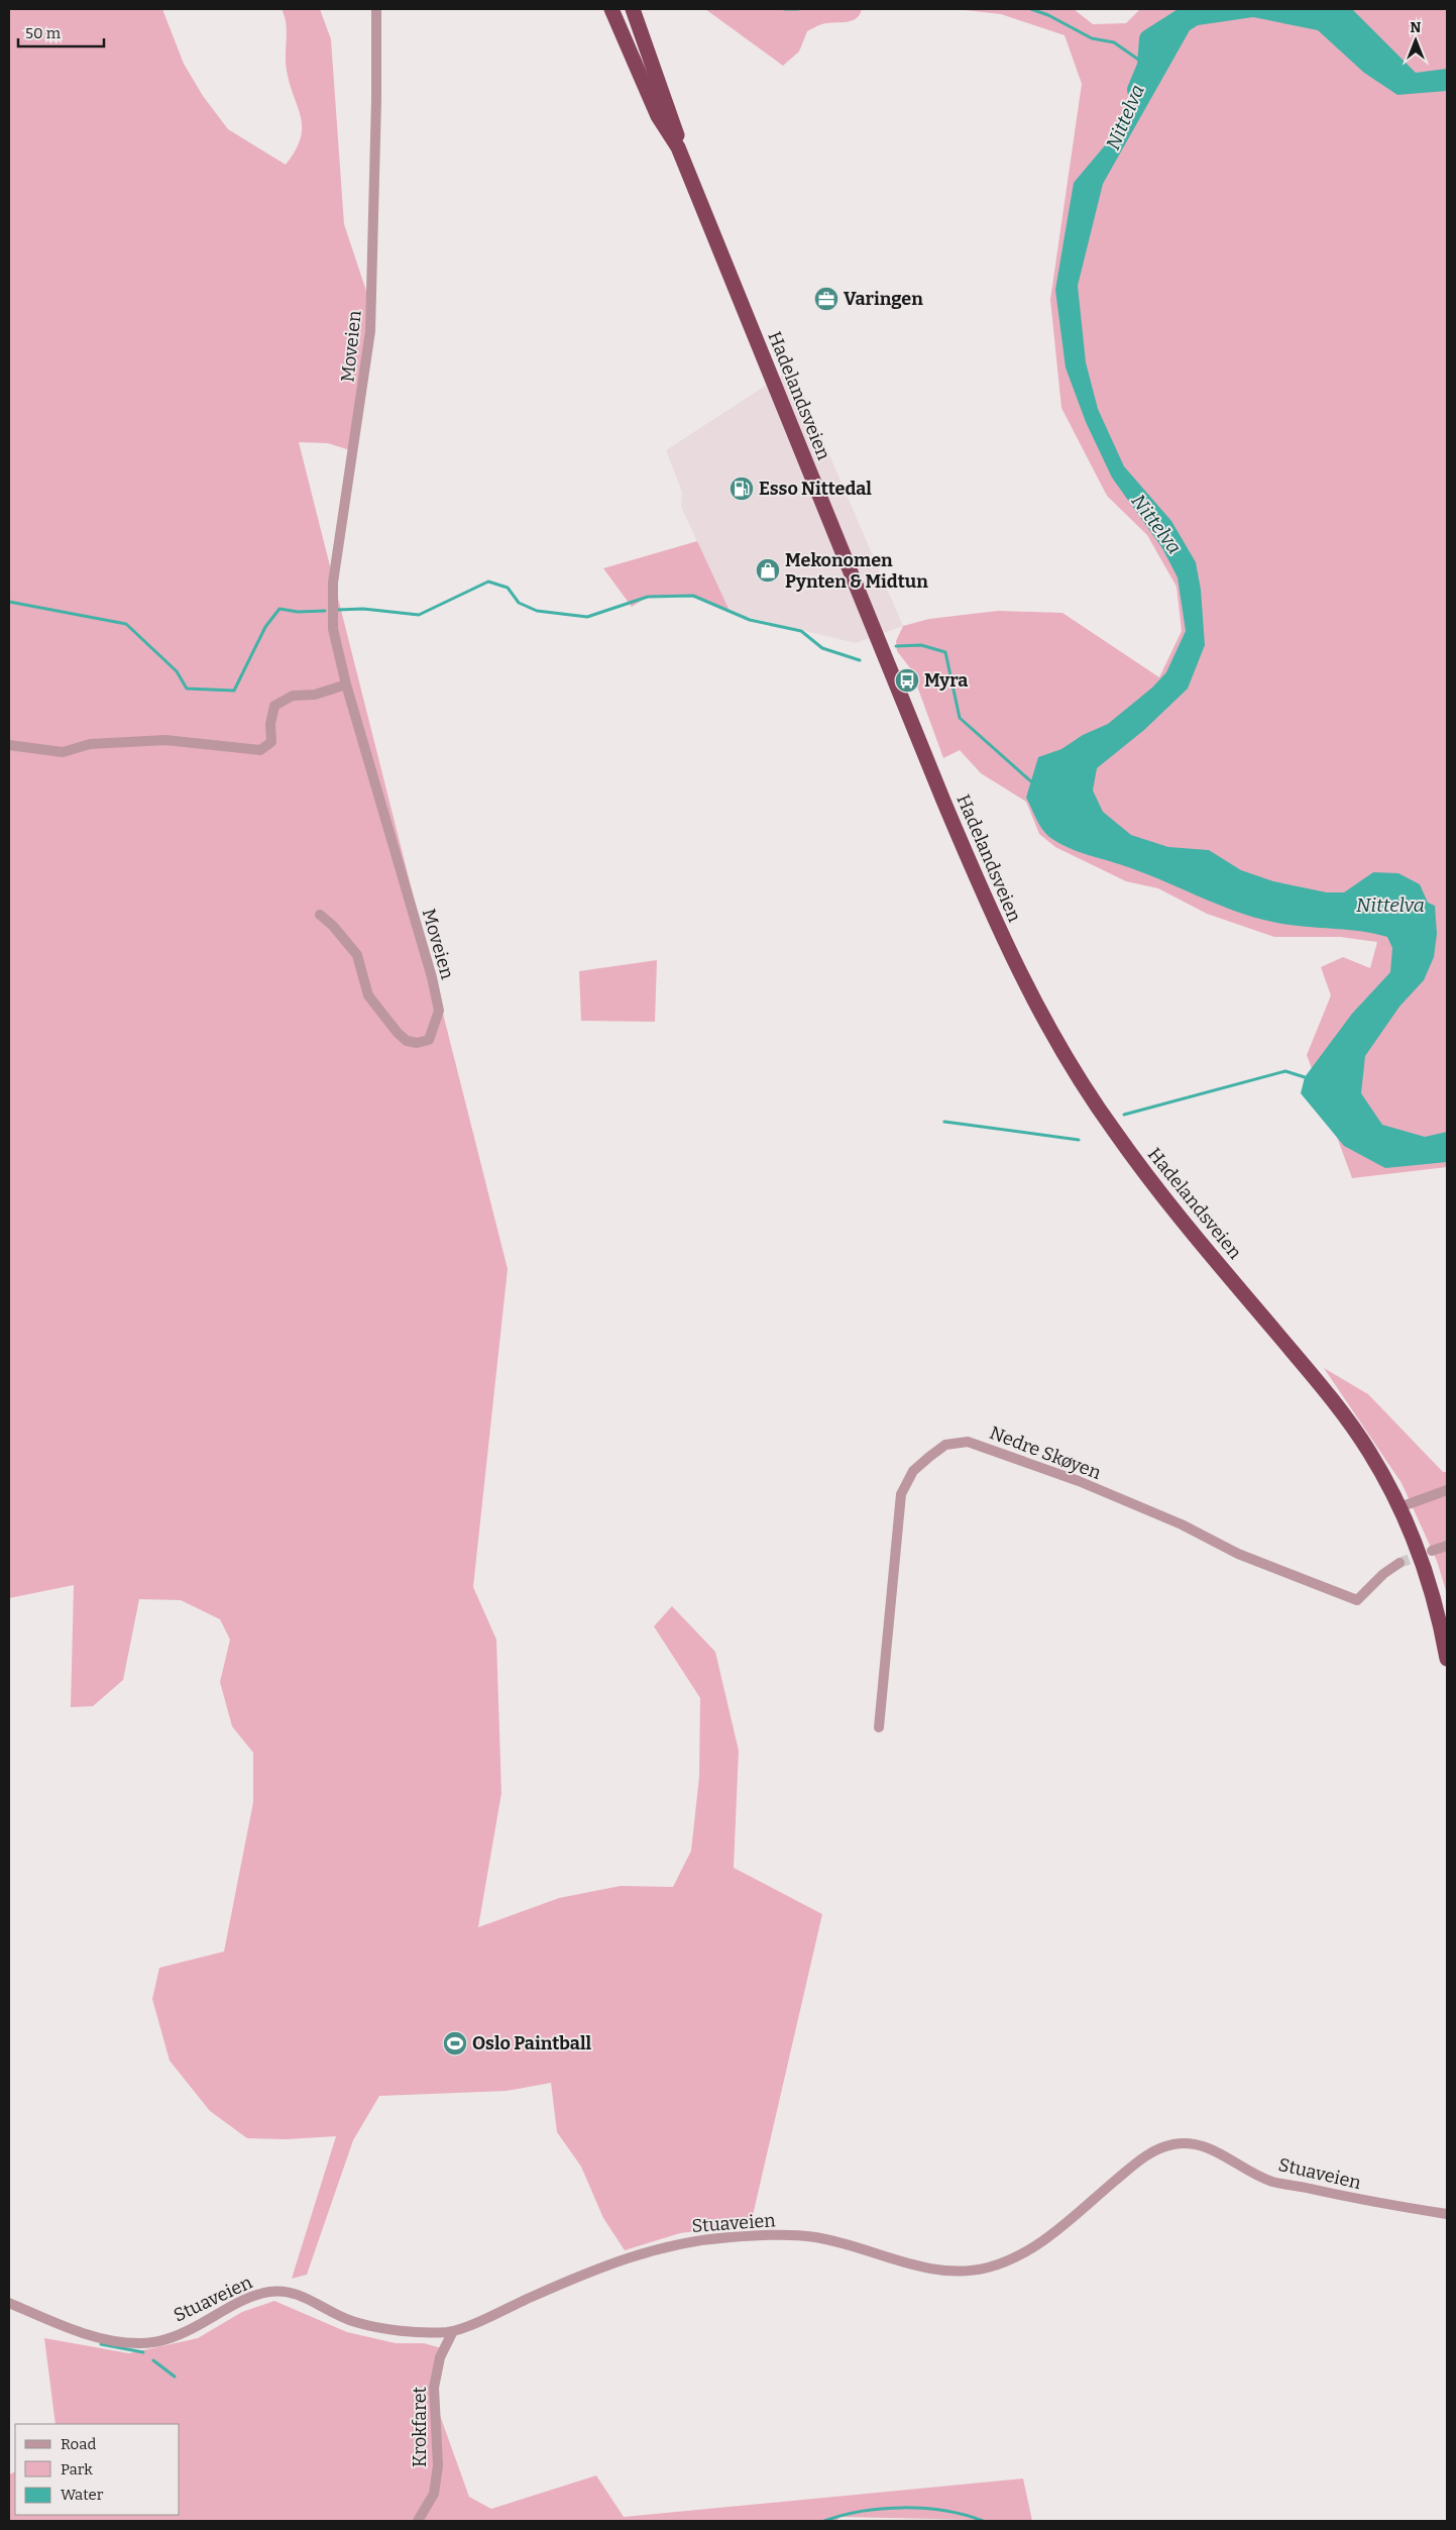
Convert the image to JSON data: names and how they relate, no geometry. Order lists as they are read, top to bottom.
{
  "streets": {
    "highway": ["Hadelandsveien"],
    "street": [
      "Moveien",
      "Nedre Skøyen",
      "Stuaveien",
      "Krokfaret"
    ]
  },
  "crossings": [
    ["Stuaveien", "Krokfaret"]
  ],
  "water": ["Nittelva"],
  "places": {
    "office": ["Varingen"],
    "fuel station": ["Esso Nittedal"],
    "shop": ["Mekonomen Pynten & Midtun"],
    "bus stop": ["Myra"],
    "sports": ["Oslo Paintball"]
  },
  "legend": ["Road", "Park", "Water"],
  "scale_bar": "50 m",
  "north": "top"
}
